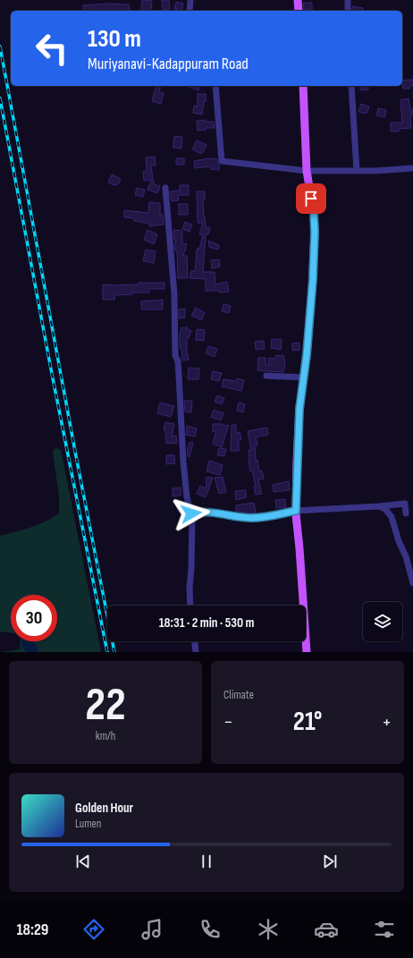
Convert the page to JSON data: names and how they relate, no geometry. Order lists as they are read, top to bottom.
{
  "page": {
    "turn": ["130 m", "Muriyanavi-Kadappuram Road"],
    "limit": "30",
    "trip": "18:31 · 2 min · 530 m",
    "tile": [
      ["22", "km/h"],
      "Climate"
    ],
    "heat": ["−", "21°", "+"],
    "song": ["Golden Hour", "Lumen"],
    "tabs": "18:29"
  }
}
